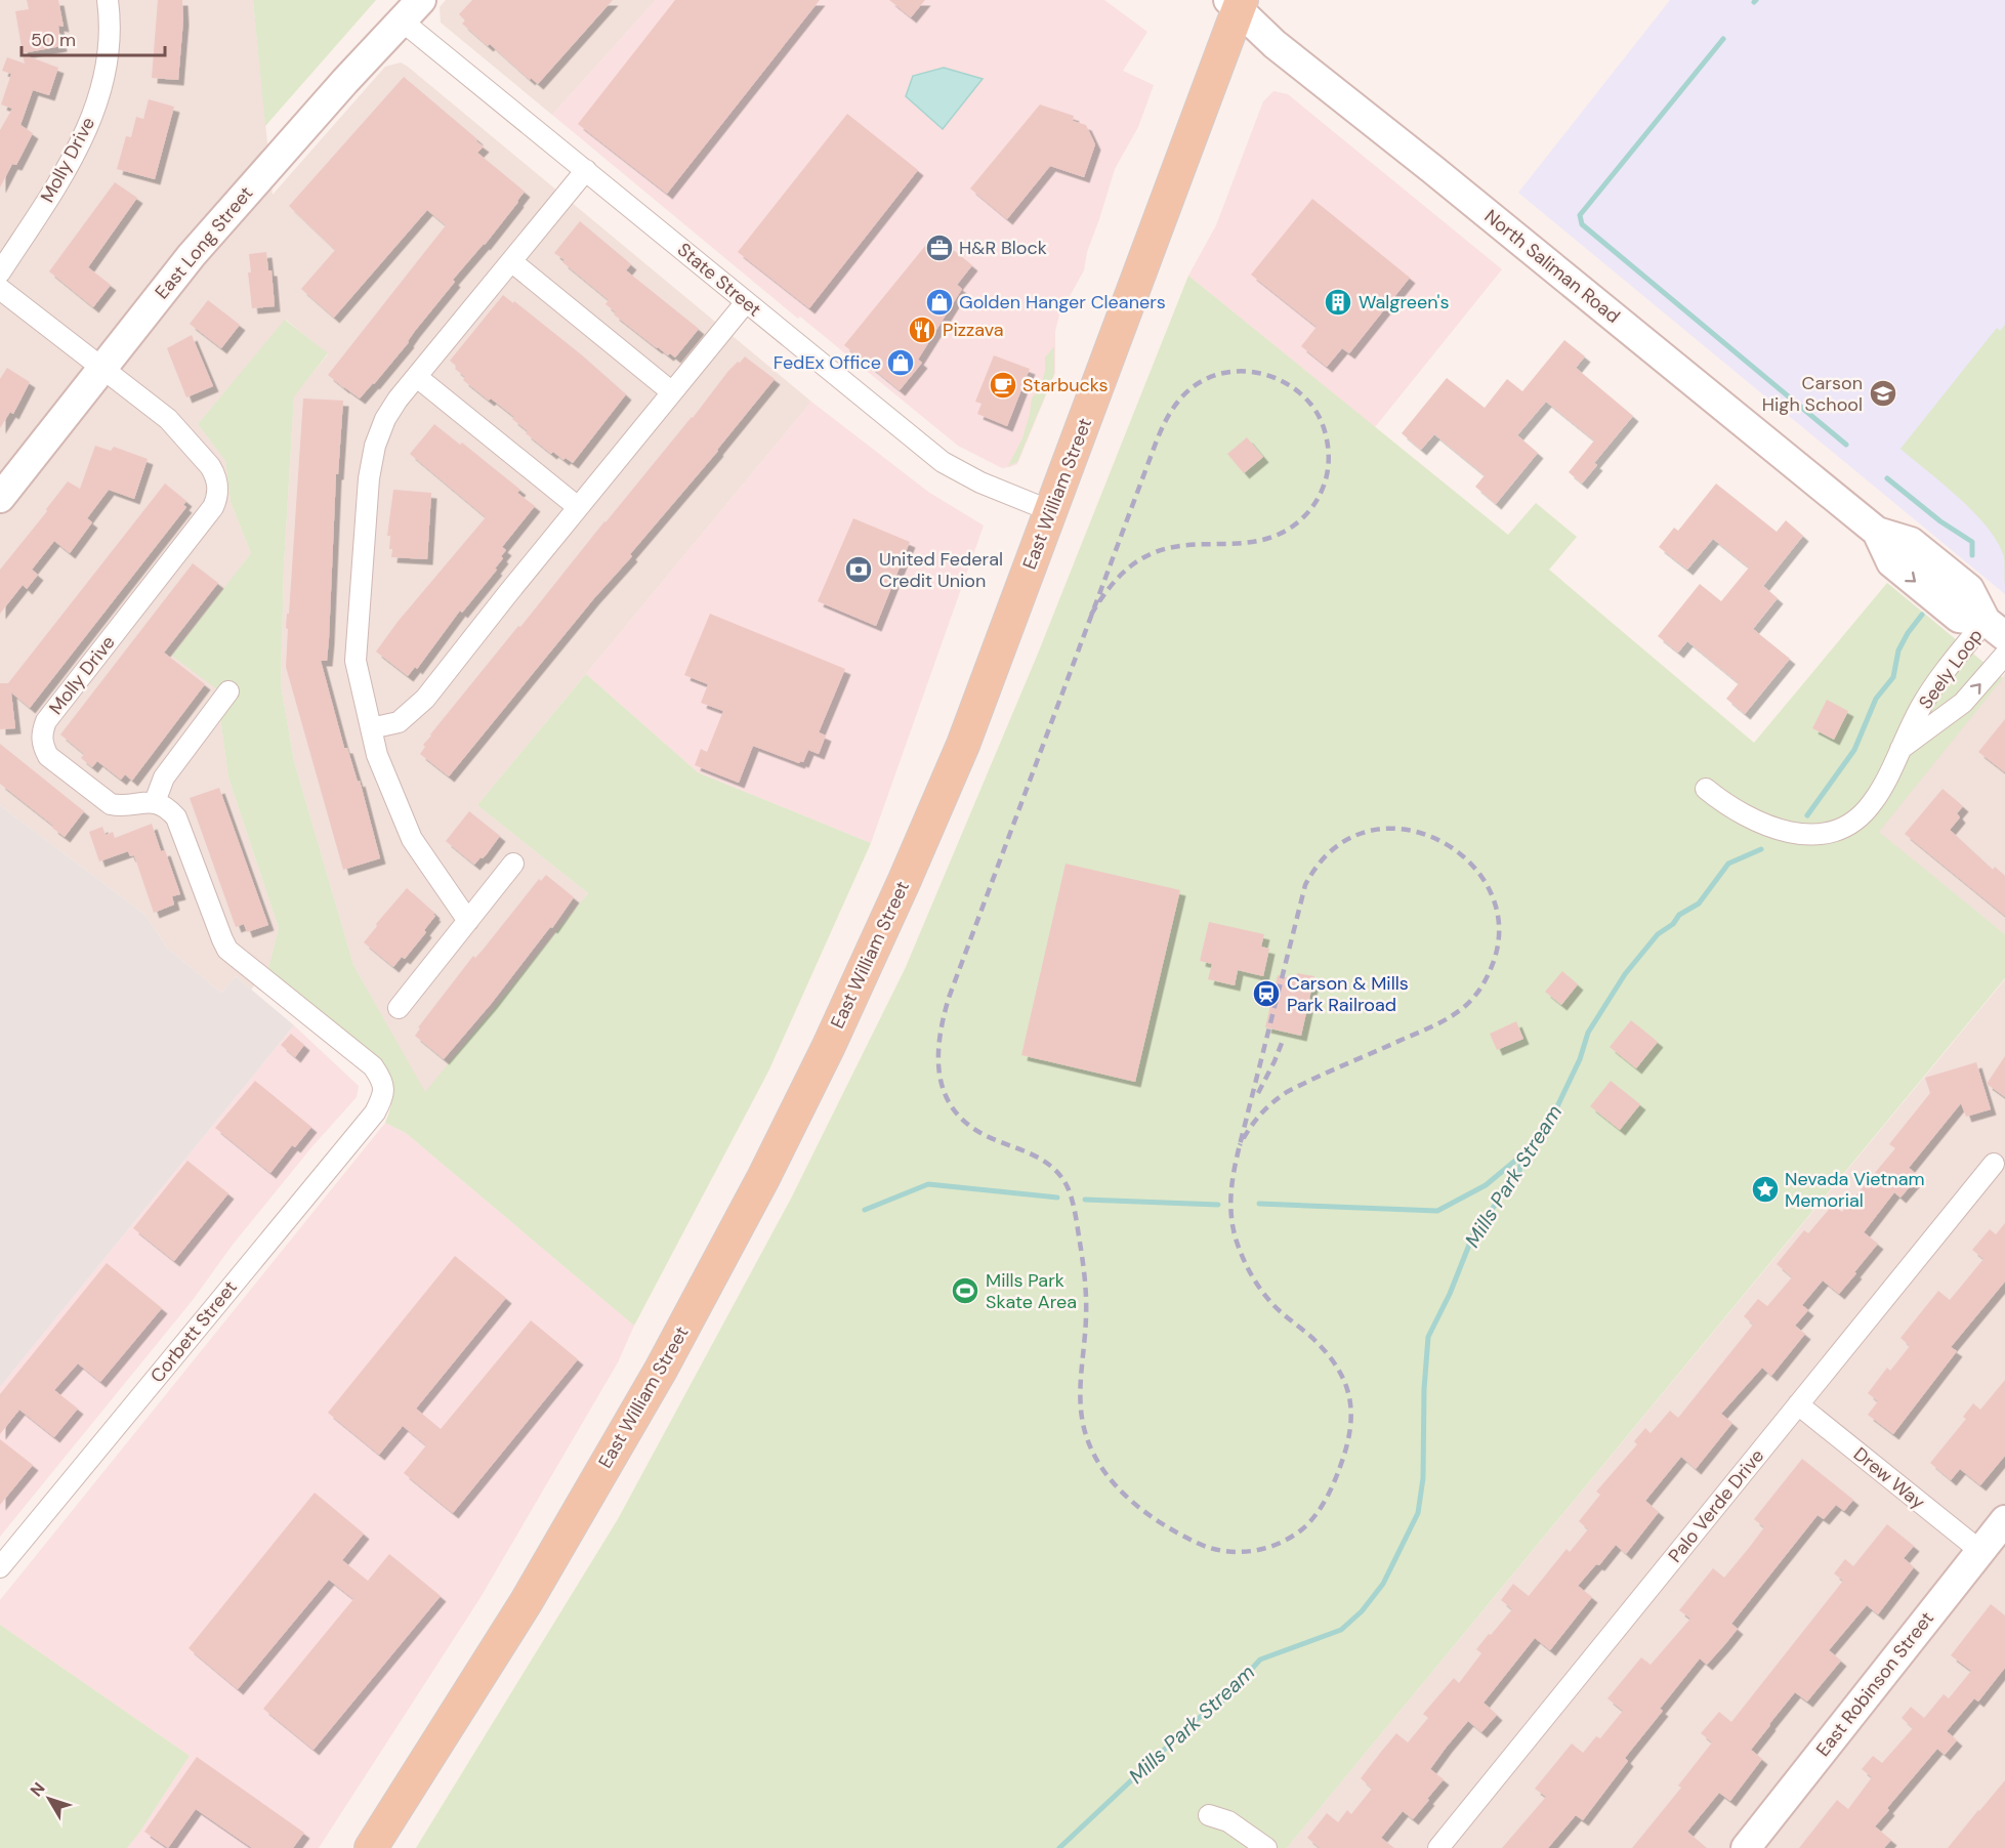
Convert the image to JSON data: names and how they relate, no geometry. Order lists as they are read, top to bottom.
{
  "streets": {
    "main road": ["East William Street"],
    "street": [
      "Molly Drive",
      "East Long Street",
      "North Saliman Road",
      "State Street",
      "Seely Loop",
      "Corbett Street",
      "Drew Way",
      "Palo Verde Drive",
      "East Robinson Street"
    ]
  },
  "crossings": [
    ["Molly Drive", "East Long Street"],
    ["Molly Drive", "Corbett Street"],
    ["East Long Street", "State Street"],
    ["North Saliman Road", "East William Street"],
    ["North Saliman Road", "Seely Loop"],
    ["State Street", "East William Street"],
    ["Drew Way", "Palo Verde Drive"],
    ["Drew Way", "East Robinson Street"]
  ],
  "water": ["Mills Park Stream"],
  "places": {
    "office": ["H&R Block"],
    "shop": ["Golden Hanger Cleaners", "FedEx Office"],
    "building": ["Walgreen's"],
    "restaurant": ["Pizzava"],
    "cafe": ["Starbucks"],
    "school or university": ["Carson High School"],
    "bank": ["United Federal Credit Union"],
    "station": ["Carson & Mills Park Railroad"],
    "place": ["Nevada Vietnam Memorial"],
    "sports": ["Mills Park Skate Area"]
  },
  "scale_bar": "50 m",
  "north": "top left"
}
